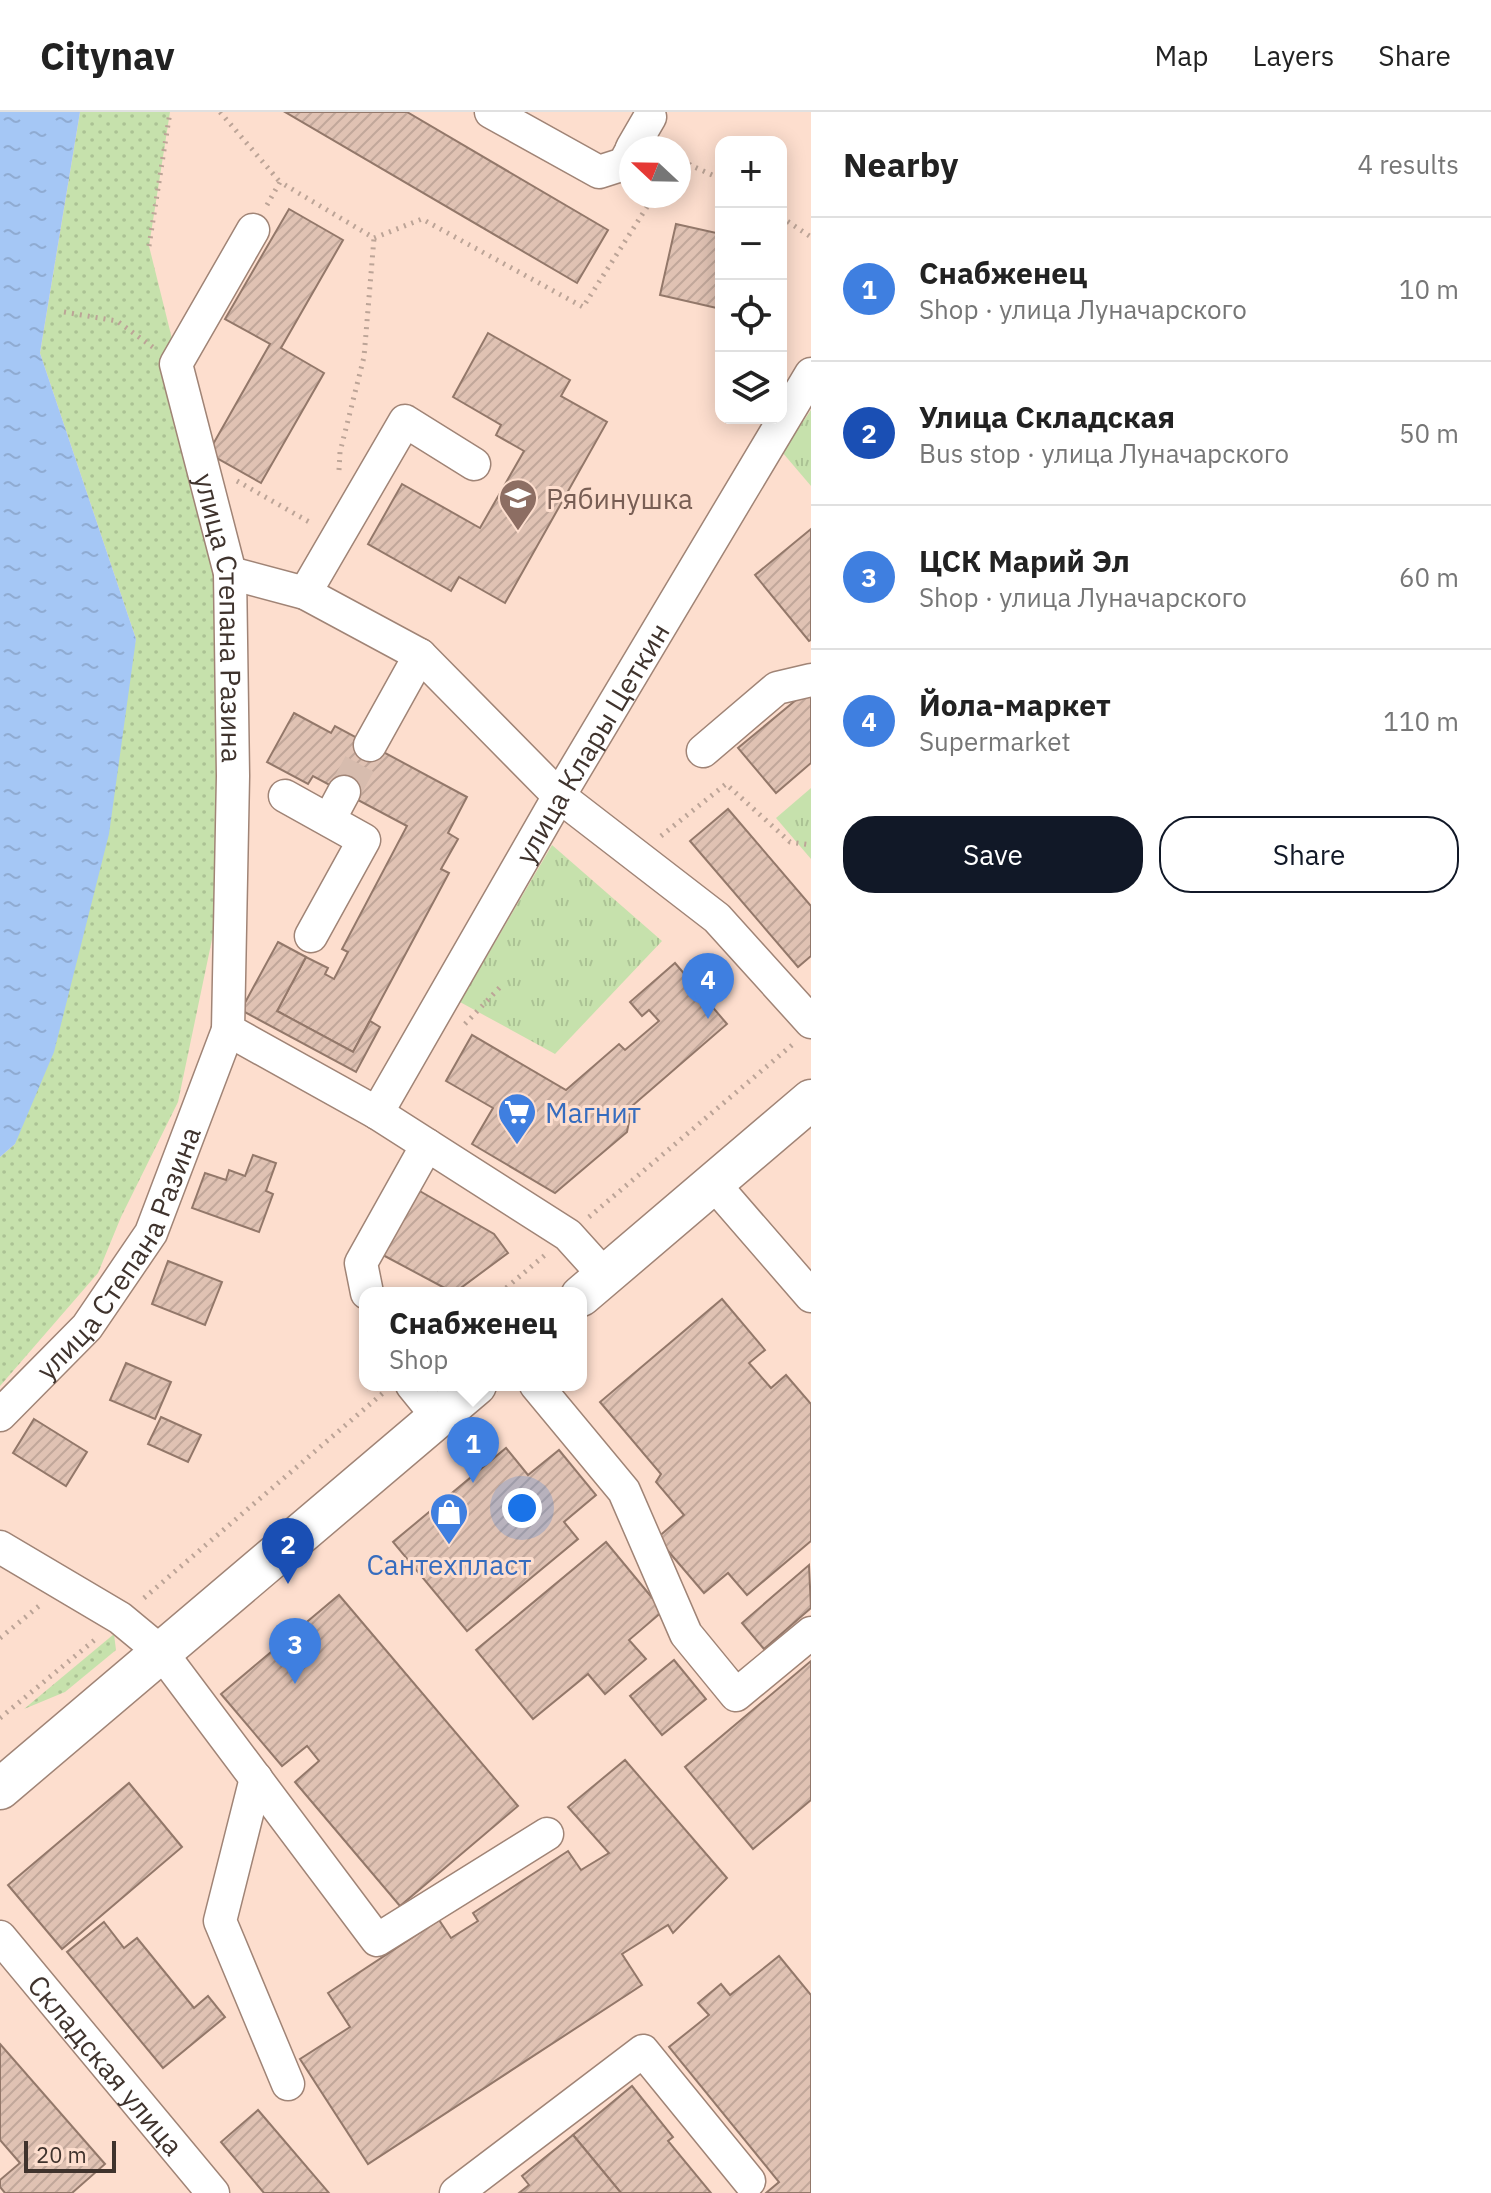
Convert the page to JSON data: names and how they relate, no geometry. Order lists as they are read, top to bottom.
{
  "streets": {
    "street": ["улица Степана Разина", "улица Клары Цеткин", "Складская улица"]
  },
  "places": {
    "school or university": ["Рябинушка"],
    "supermarket": ["Магнит"],
    "shop": ["Сантехпласт"]
  },
  "scale_bar": "20 m",
  "north": "left",
  "page": {
    "header": "Citynav",
    "nav": ["Map", "Layers", "Share"],
    "heading": ["Nearby", "4 results"],
    "map_buttons": ["+", "−"],
    "list": [
      {
        "mark": "1",
        "name": "Снабженец",
        "note": "Shop · улица Луначарского",
        "value": "10 m"
      },
      {
        "mark": "2",
        "name": "Улица Складская",
        "note": "Bus stop · улица Луначарского",
        "value": "50 m"
      },
      {
        "mark": "3",
        "name": "ЦСК Марий Эл",
        "note": "Shop · улица Луначарского",
        "value": "60 m"
      },
      {
        "mark": "4",
        "name": "Йола-маркет",
        "note": "Supermarket",
        "value": "110 m"
      }
    ],
    "buttons": ["Save", "Share"],
    "pins": [
      "4",
      "1",
      "2",
      "3"
    ],
    "popup": ["Снабженец", "Shop"],
    "scale": "20 m"
  }
}
